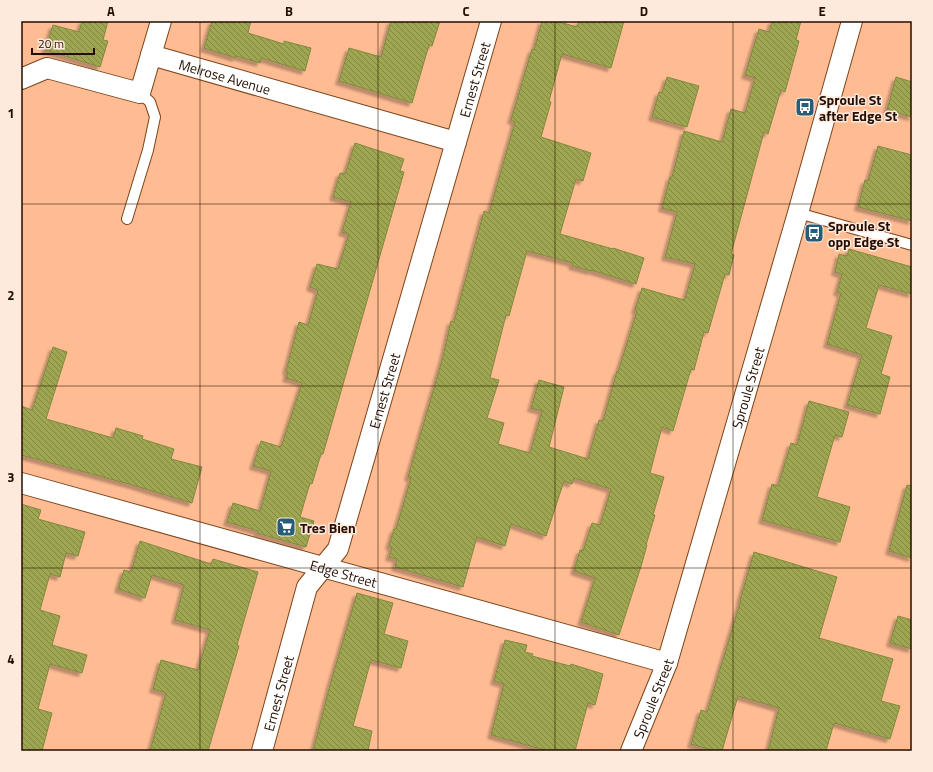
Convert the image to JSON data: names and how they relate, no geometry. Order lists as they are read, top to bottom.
{
  "streets": {
    "street": [
      "Melrose Avenue",
      "Ernest Street",
      "Sproule Street",
      "Edge Street"
    ]
  },
  "crossings": [
    ["Melrose Avenue", "Ernest Street"],
    ["Ernest Street", "Edge Street"],
    ["Sproule Street", "Edge Street"]
  ],
  "places": {
    "bus stop": ["Sproule St after Edge St", "Sproule St opp Edge St"],
    "supermarket": ["Tres Bien"]
  },
  "scale_bar": "20 m",
  "grid": {
    "columns": [
      "A",
      "B",
      "C",
      "D",
      "E"
    ],
    "rows": [
      "1",
      "2",
      "3",
      "4"
    ]
  }
}
